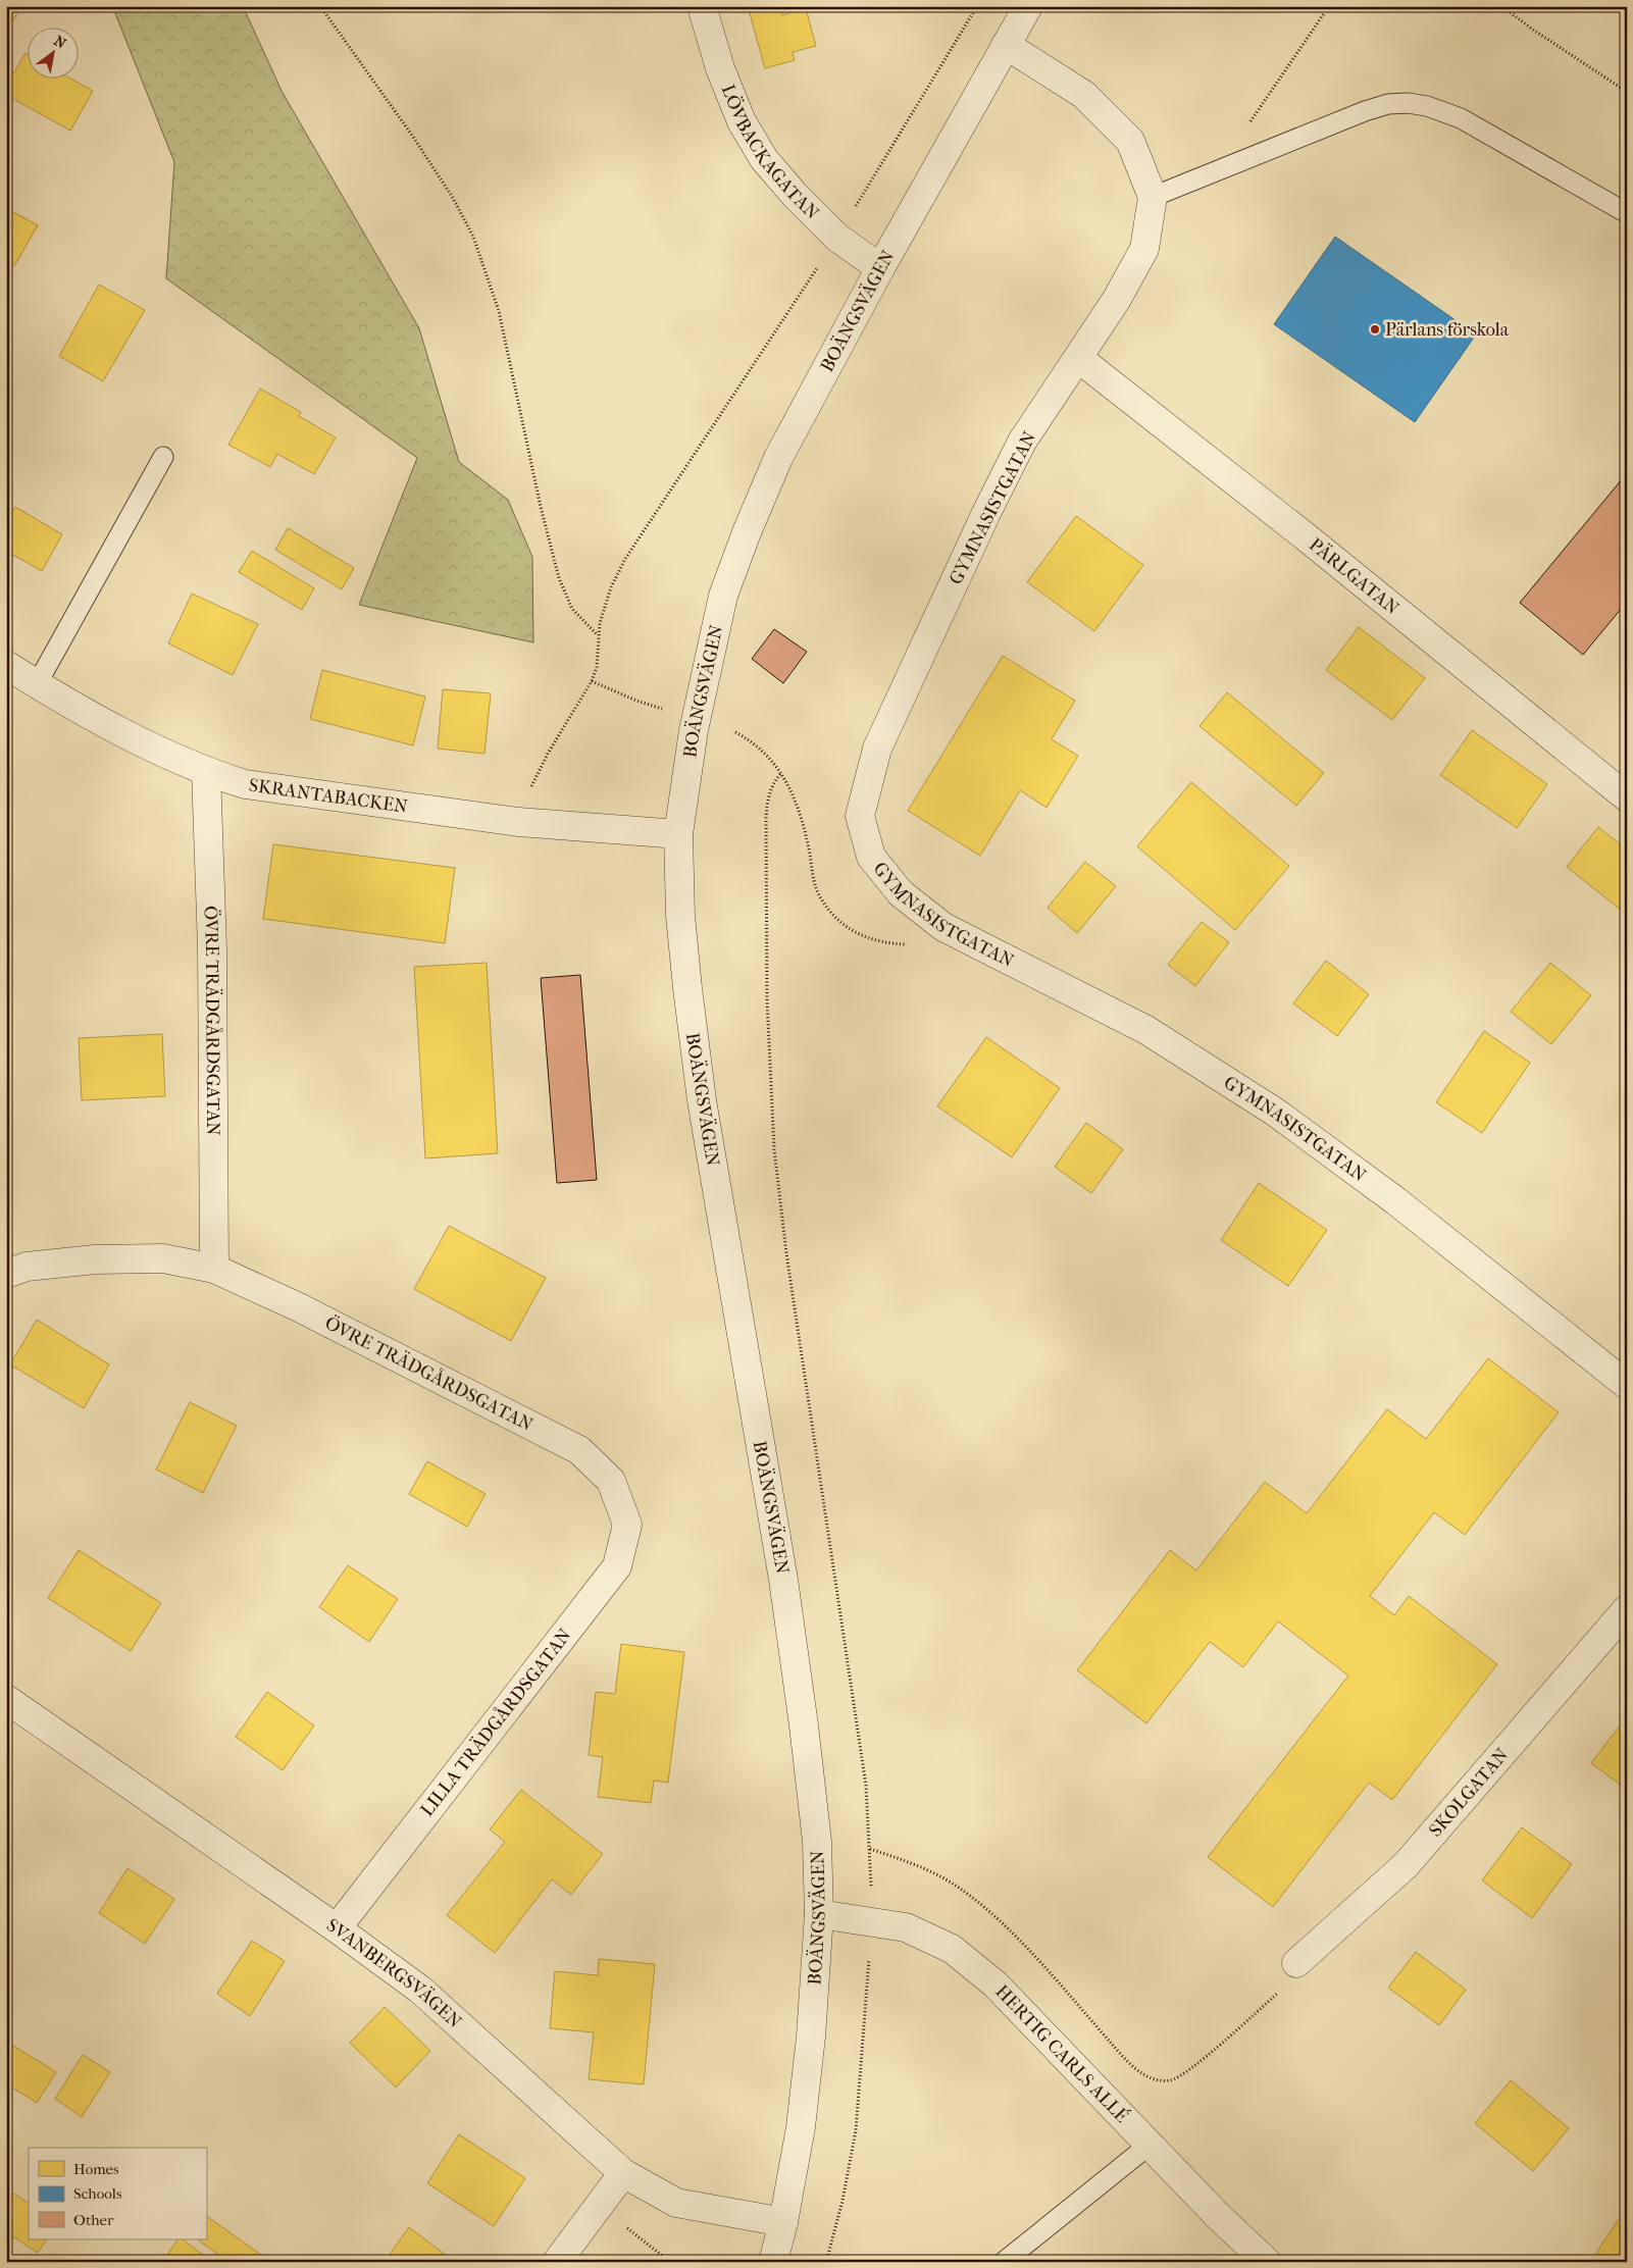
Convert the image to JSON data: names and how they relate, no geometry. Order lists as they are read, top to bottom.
{
  "streets": {
    "street": [
      "LÖVBACKAGATAN",
      "BOÄNGSVÄGEN",
      "GYMNASISTGATAN",
      "PÄRLGATAN",
      "SKRANTABACKEN",
      "ÖVRE TRÄDGÅRDSGATAN",
      "LILLA TRÄDGÅRDSGATAN",
      "SKOLGATAN",
      "SVANBERGSVÄGEN",
      "HERTIG CARLS ALLÉ"
    ]
  },
  "crossings": [
    ["LÖVBACKAGATAN", "BOÄNGSVÄGEN"],
    ["BOÄNGSVÄGEN", "SKRANTABACKEN"],
    ["BOÄNGSVÄGEN", "SVANBERGSVÄGEN"],
    ["BOÄNGSVÄGEN", "HERTIG CARLS ALLÉ"],
    ["GYMNASISTGATAN", "PÄRLGATAN"],
    ["SKRANTABACKEN", "ÖVRE TRÄDGÅRDSGATAN"],
    ["ÖVRE TRÄDGÅRDSGATAN", "LILLA TRÄDGÅRDSGATAN"],
    ["LILLA TRÄDGÅRDSGATAN", "SVANBERGSVÄGEN"]
  ],
  "places": ["Pärlans förskola"],
  "legend": ["Homes", "Schools", "Other"],
  "north": "top right"
}
